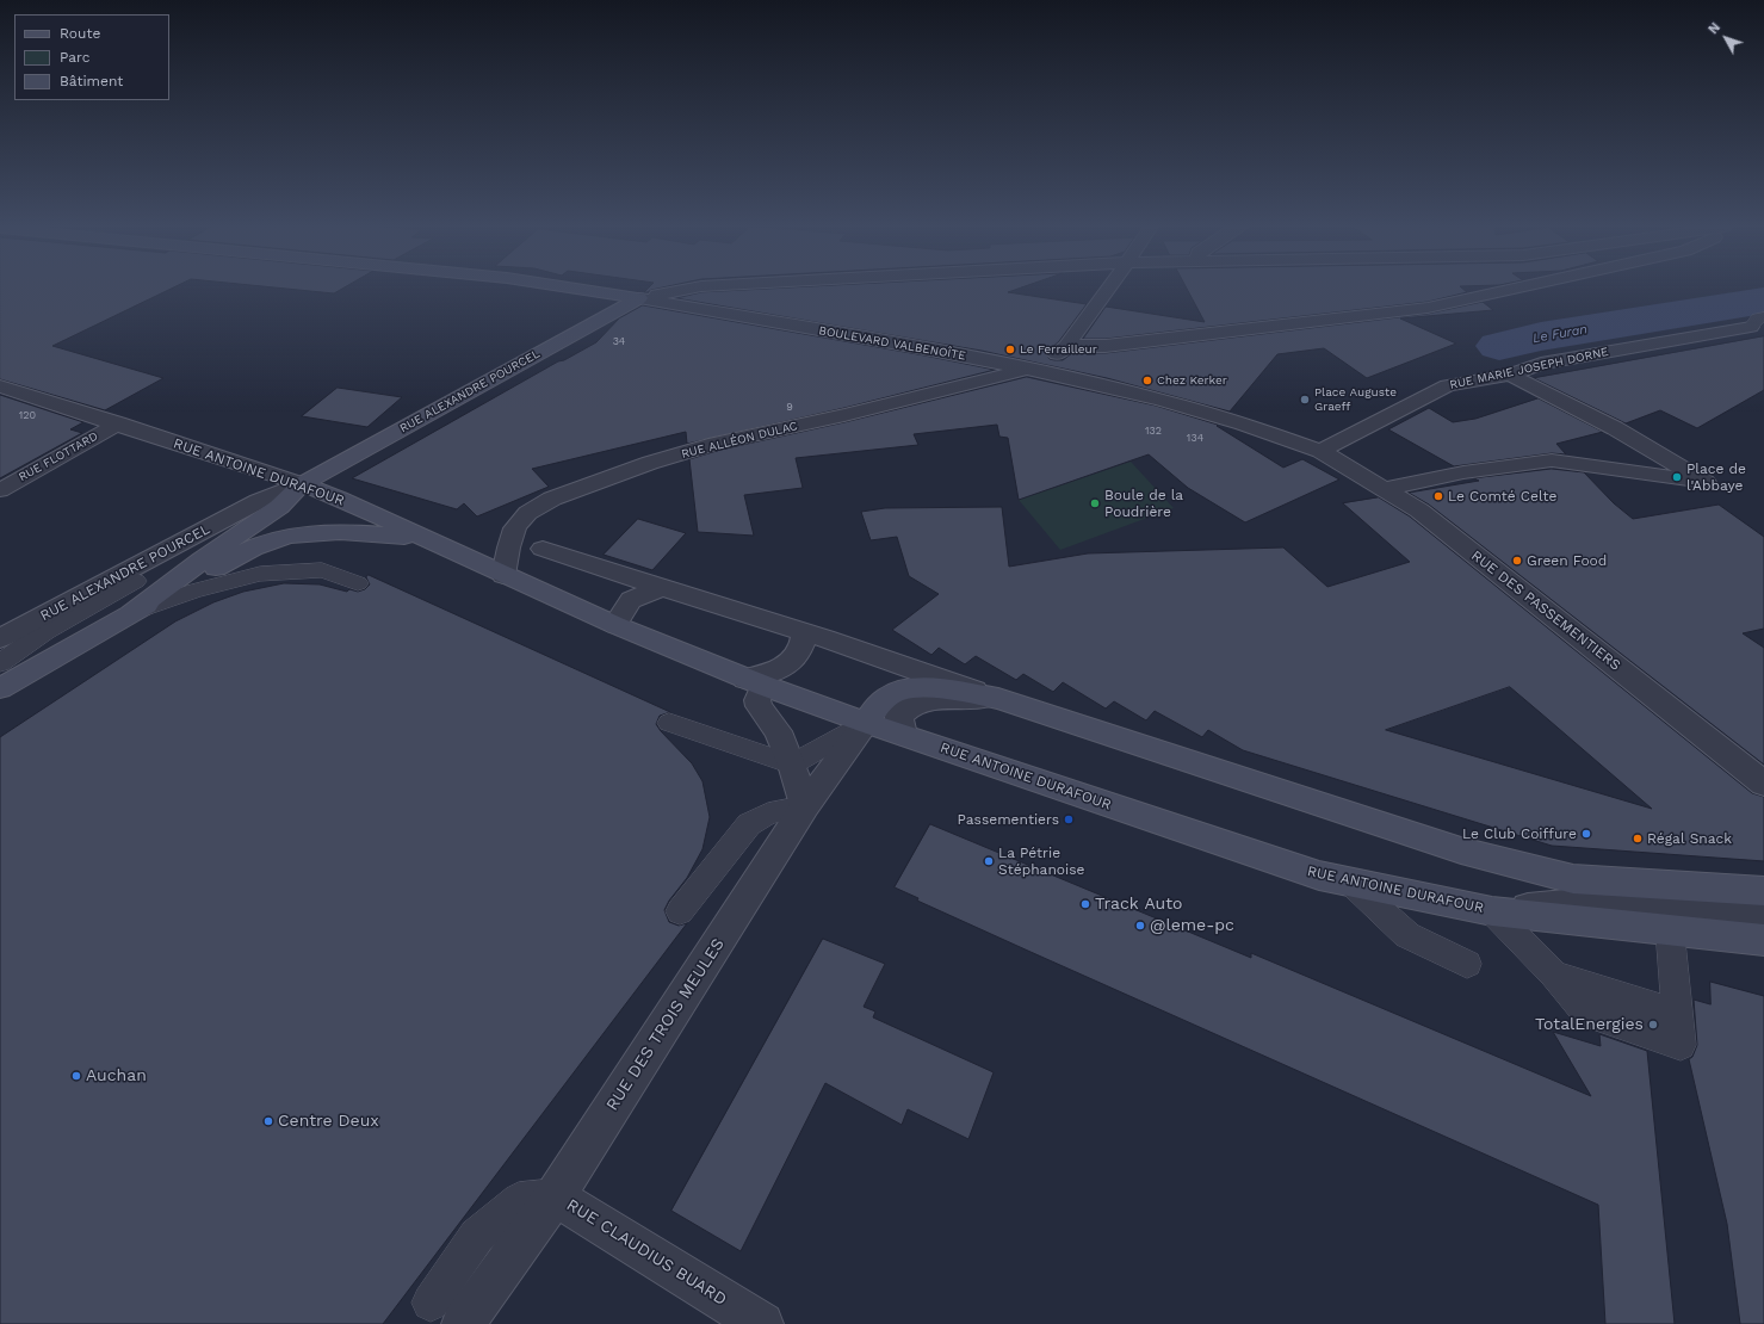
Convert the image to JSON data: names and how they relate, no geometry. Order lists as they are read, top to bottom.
{
  "streets": {
    "street": [
      "BOULEVARD VALBENOÎTE",
      "RUE MARIE JOSEPH DORNE",
      "RUE ALEXANDRE POURCEL",
      "RUE ALLÉON DULAC",
      "RUE FLOTTARD",
      "RUE ANTOINE DURAFOUR",
      "RUE DES PASSEMENTIERS",
      "RUE DES TROIS MEULES",
      "RUE CLAUDIUS BUARD"
    ]
  },
  "crossings": [
    ["BOULEVARD VALBENOÎTE", "RUE MARIE JOSEPH DORNE"],
    ["BOULEVARD VALBENOÎTE", "RUE ALEXANDRE POURCEL"],
    ["BOULEVARD VALBENOÎTE", "RUE ALLÉON DULAC"],
    ["BOULEVARD VALBENOÎTE", "RUE DES PASSEMENTIERS"],
    ["RUE MARIE JOSEPH DORNE", "RUE DES PASSEMENTIERS"],
    ["RUE ALEXANDRE POURCEL", "RUE ANTOINE DURAFOUR"],
    ["RUE ALLÉON DULAC", "RUE ANTOINE DURAFOUR"],
    ["RUE FLOTTARD", "RUE ANTOINE DURAFOUR"],
    ["RUE ANTOINE DURAFOUR", "RUE DES TROIS MEULES"],
    ["RUE DES TROIS MEULES", "RUE CLAUDIUS BUARD"]
  ],
  "water": ["Le Furan"],
  "places": [
    "Le Ferrailleur",
    "Chez Kerker",
    "Place Auguste Graeff",
    "Place de l'Abbaye",
    "Le Comté Celte",
    "Boule de la Poudrière",
    "Green Food",
    "Passementiers",
    "Le Club Coiffure",
    "Régal Snack",
    "La Pétrie Stéphanoise",
    "Track Auto",
    "@leme-pc",
    "TotalEnergies",
    "Auchan",
    "Centre Deux"
  ],
  "house_numbers": [
    "34",
    "9",
    "120",
    "132",
    "134"
  ],
  "legend": ["Route", "Parc", "Bâtiment"],
  "north": "top left"
}
